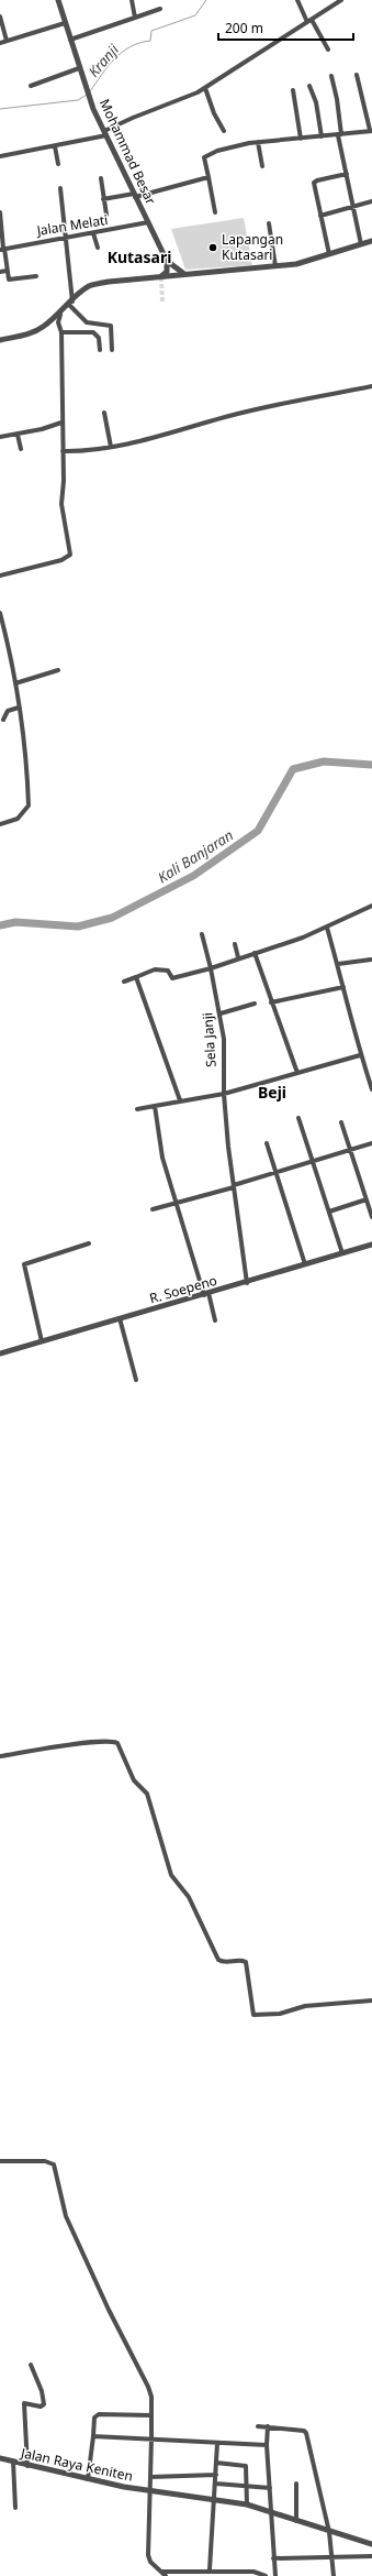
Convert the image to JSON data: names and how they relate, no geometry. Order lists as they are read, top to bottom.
{
  "streets": {
    "street": [
      "Mohammad Besar",
      "Jalan Melati",
      "Sela Janji",
      "R. Soepeno",
      "Jalan Raya Keniten"
    ]
  },
  "crossings": [
    ["Mohammad Besar", "Jalan Melati"],
    ["Sela Janji", "R. Soepeno"]
  ],
  "districts": ["Kutasari", "Beji"],
  "water": ["Kranji", "Kali Banjaran"],
  "places": ["Lapangan Kutasari"],
  "scale_bar": "200 m"
}
